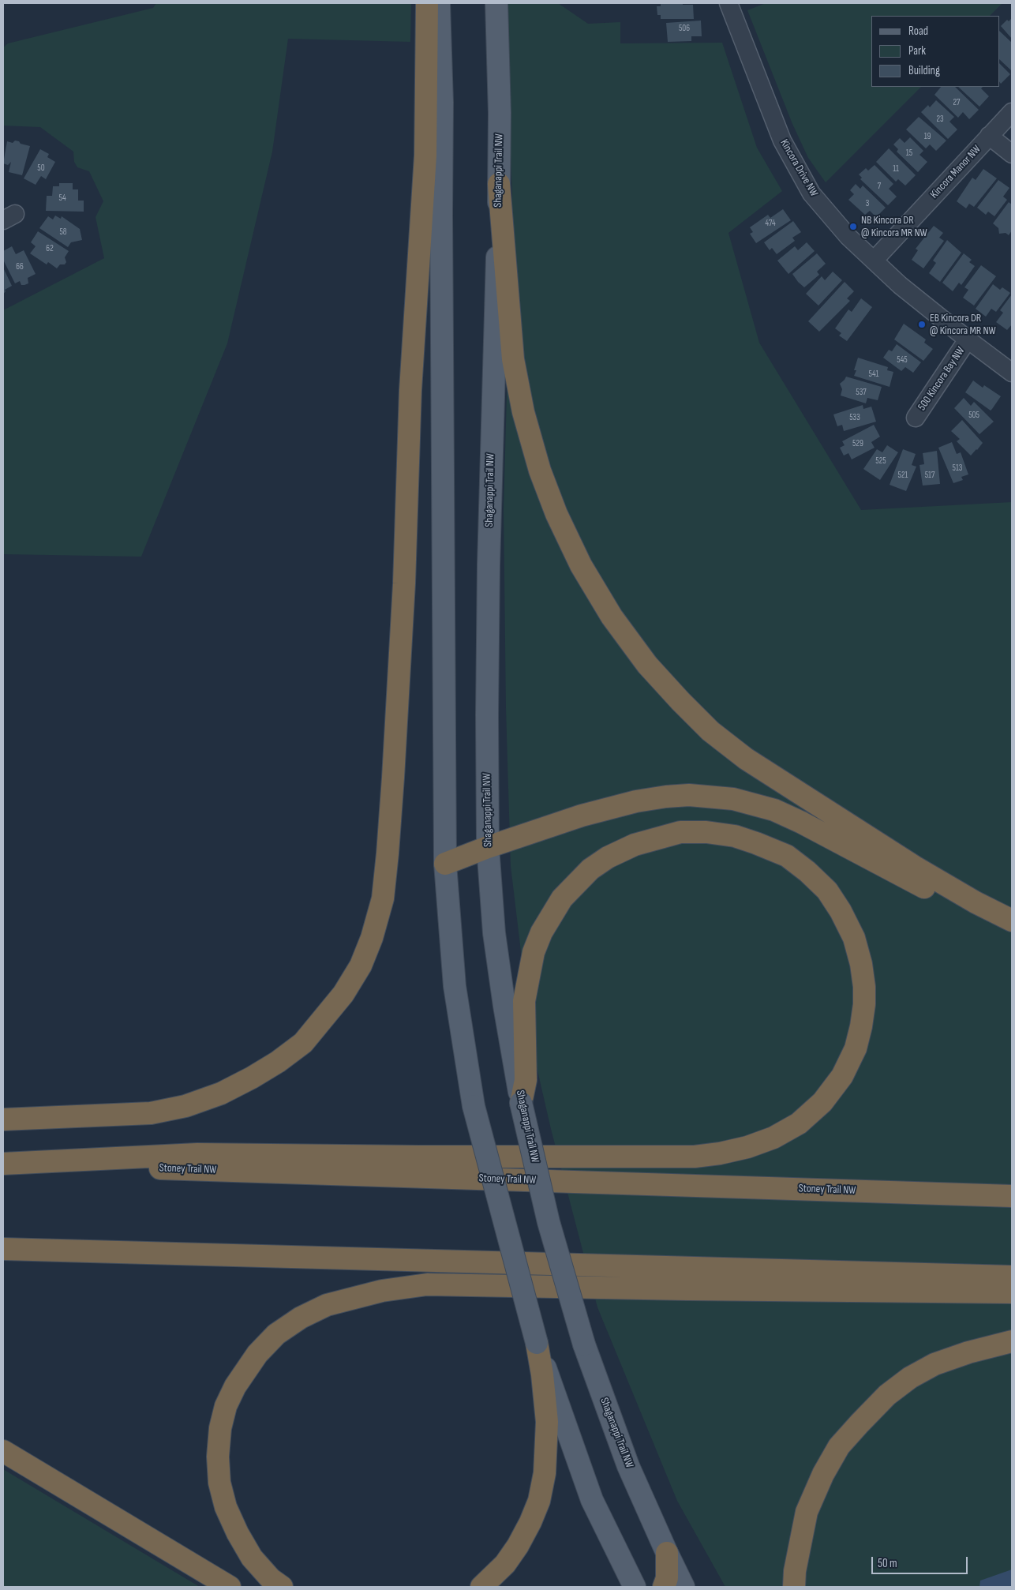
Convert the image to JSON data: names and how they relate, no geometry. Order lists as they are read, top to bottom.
{
  "streets": {
    "highway": ["Stoney Trail NW"],
    "main road": ["Shaganappi Trail NW"],
    "street": ["Kincora Drive NW", "Kincora Manor NW", "500 Kincora Bay NW"]
  },
  "crossings": [
    ["Kincora Drive NW", "Kincora Manor NW"],
    ["Kincora Drive NW", "500 Kincora Bay NW"]
  ],
  "places": ["NB Kincora DR @ Kincora MR NW", "EB Kincora DR @ Kincora MR NW"],
  "house_numbers": [
    "506",
    "27",
    "23",
    "19",
    "15",
    "50",
    "11",
    "7",
    "54",
    "3",
    "474",
    "58",
    "62",
    "66",
    "545",
    "541",
    "537",
    "505",
    "533",
    "529",
    "525",
    "513",
    "521",
    "517"
  ],
  "legend": ["Road", "Park", "Building"],
  "scale_bar": "50 m"
}
